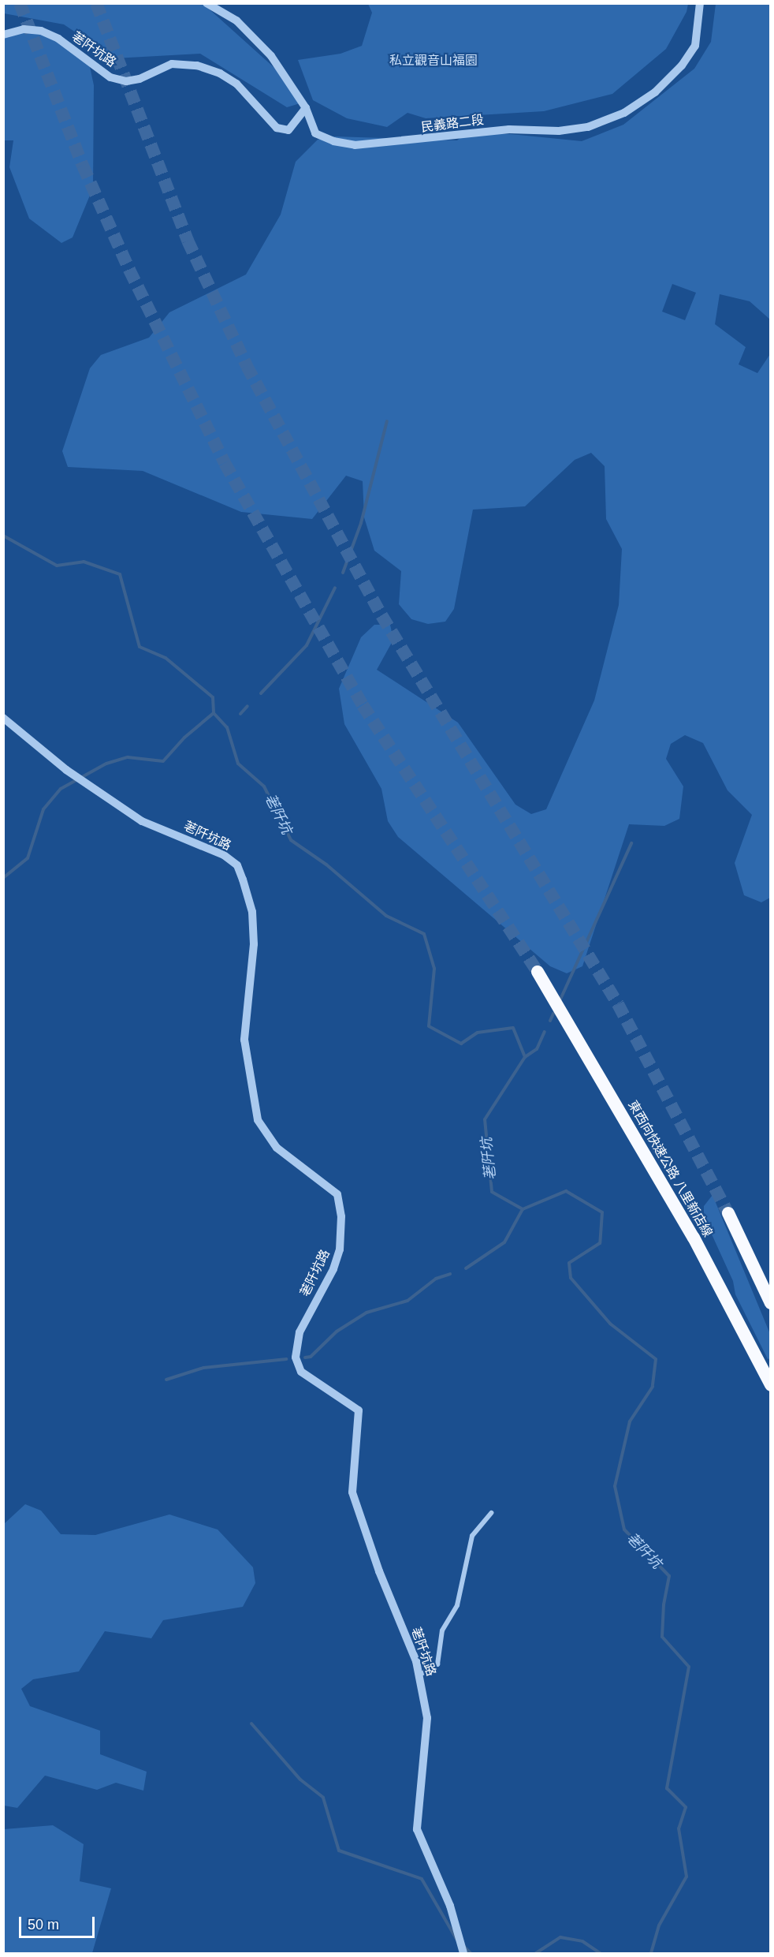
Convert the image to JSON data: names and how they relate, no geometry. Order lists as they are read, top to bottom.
{
  "streets": {
    "highway": ["東西向快速公路 八里新店線"],
    "street": ["荖阡坑路", "民義路二段"]
  },
  "crossings": [
    ["荖阡坑路", "民義路二段"]
  ],
  "water": ["荖阡坑"],
  "parks": ["私立觀音山福園"],
  "scale_bar": "50 m"
}
